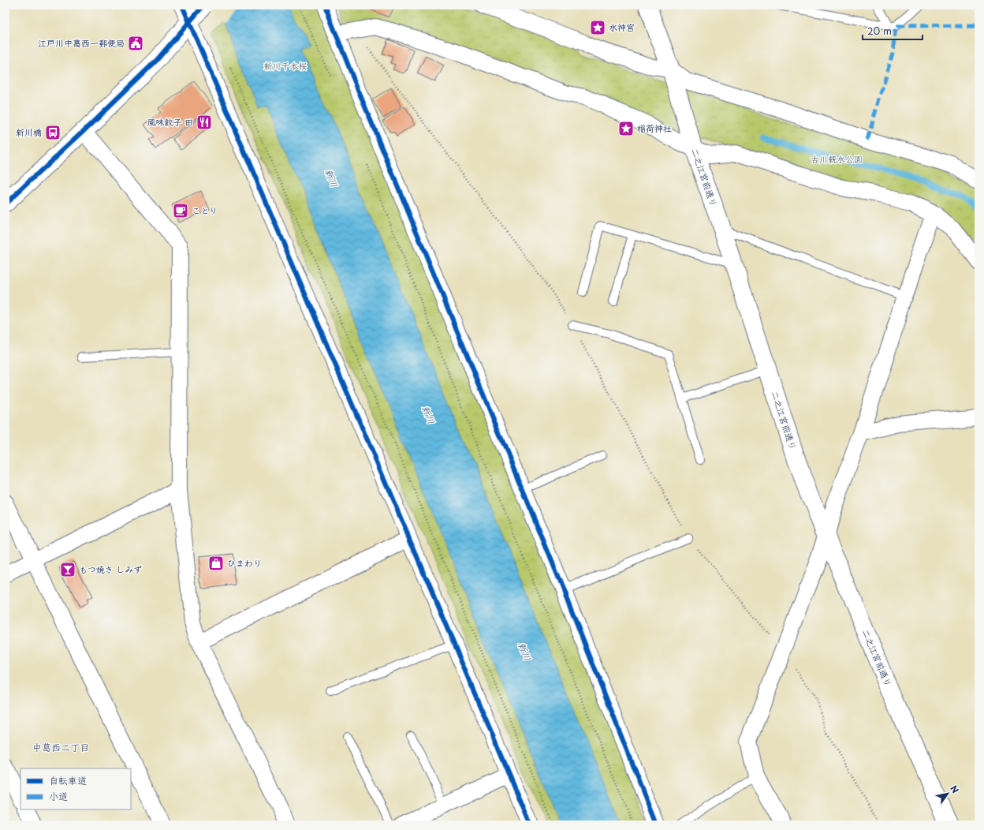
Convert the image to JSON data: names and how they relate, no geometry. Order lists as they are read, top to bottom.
{
  "streets": {
    "street": ["二之江宮前通り"]
  },
  "districts": ["中葛西二丁目"],
  "water": ["新川"],
  "parks": ["新川千本桜", "古川親水公園"],
  "places": {
    "place": ["水神宮", "稲荷神社"],
    "public building": ["江戸川中葛西一郵便局"],
    "restaurant": ["風味餃子 田"],
    "bus stop": ["新川橋"],
    "cafe": ["ことり"],
    "shop": ["ひまわり"],
    "bar": ["もつ焼き しみず"]
  },
  "legend": ["自転車道", "小道"],
  "scale_bar": "20 m",
  "north": "top right"
}
